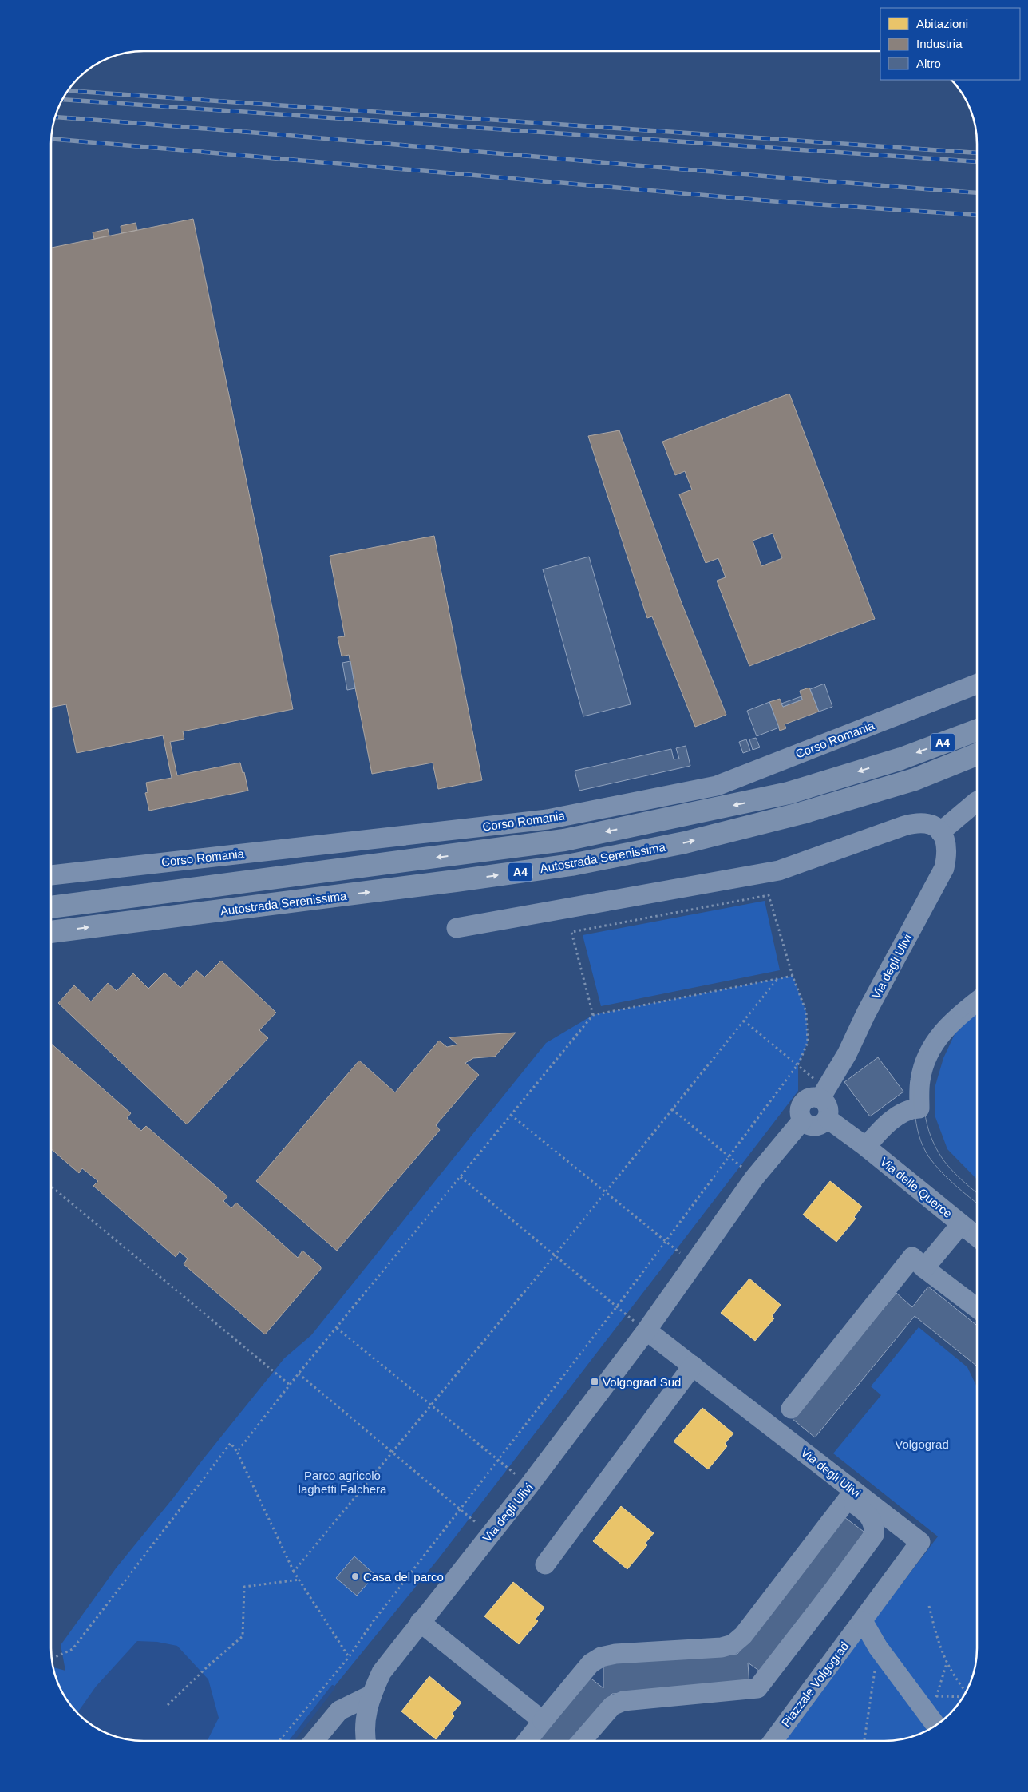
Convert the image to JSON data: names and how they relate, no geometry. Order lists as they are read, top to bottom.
{
  "streets": {
    "highway": ["A4", "Autostrada Serenissima"],
    "street": [
      "Corso Romania",
      "Via degli Ulivi",
      "Via delle Querce",
      "Piazzale Volgograd"
    ]
  },
  "crossings": [
    ["Via degli Ulivi", "Via delle Querce"],
    ["Via degli Ulivi", "Piazzale Volgograd"]
  ],
  "parks": ["Volgograd", "Parco agricolo laghetti Falchera"],
  "places": {
    "transit": ["Volgograd Sud"],
    "other": ["Casa del parco"]
  },
  "legend": ["Abitazioni", "Industria", "Altro"]
}
